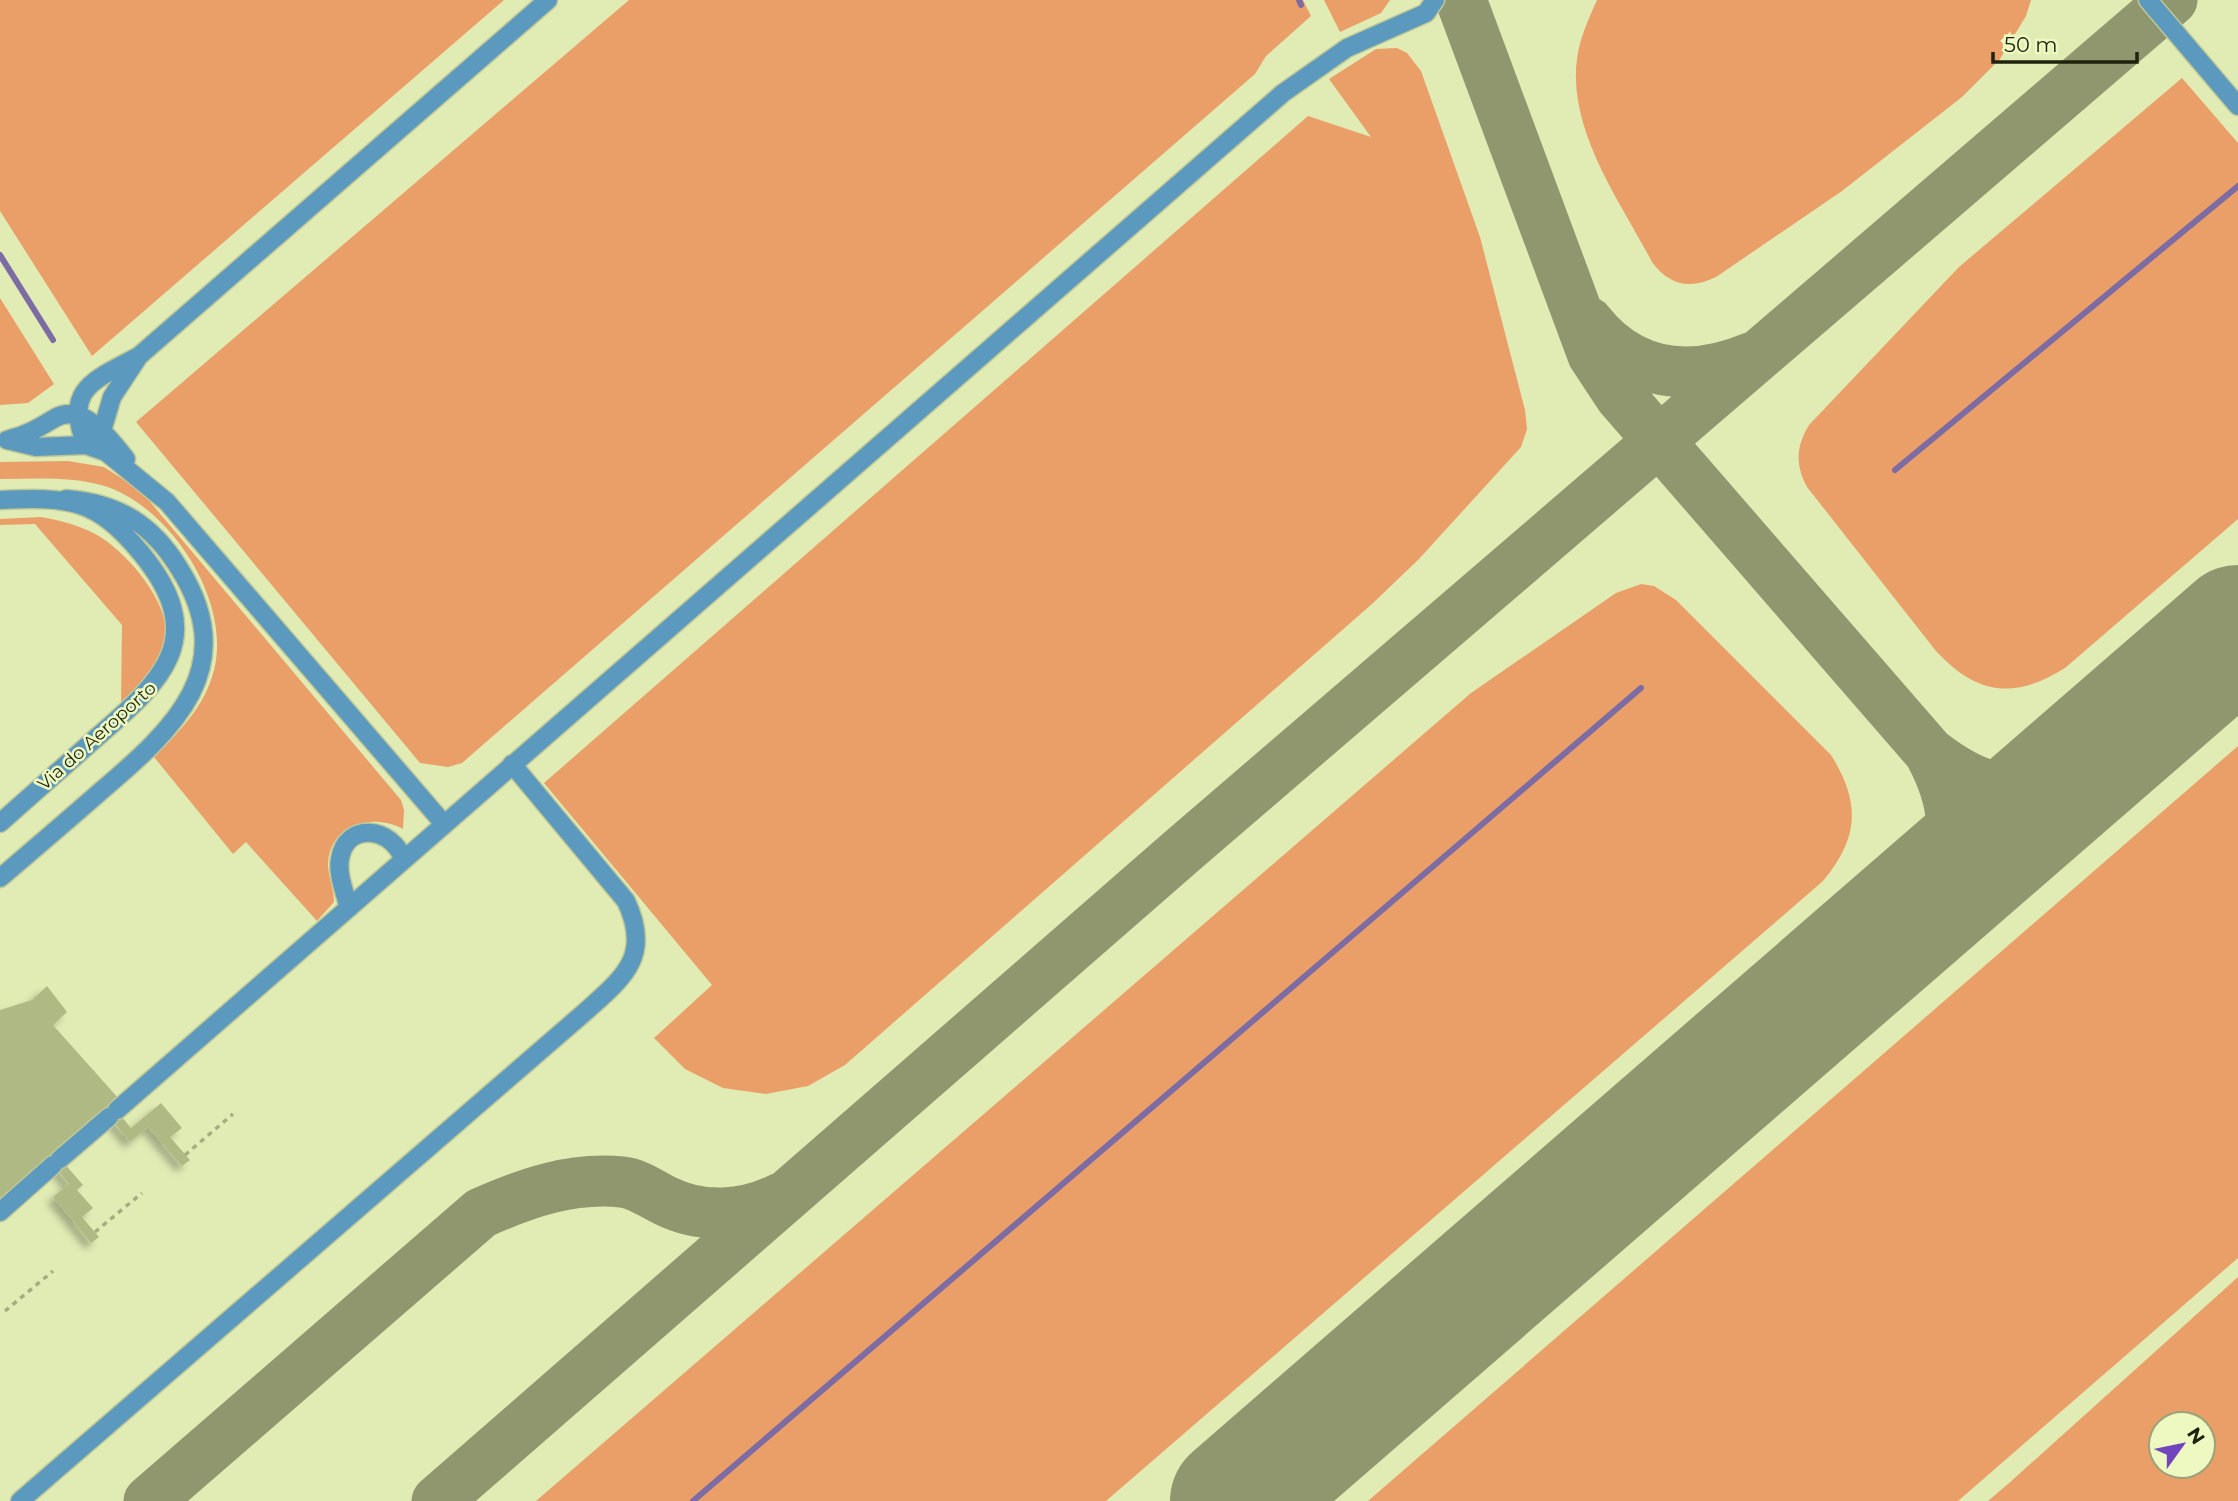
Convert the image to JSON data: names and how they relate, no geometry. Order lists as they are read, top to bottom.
{
  "streets": {
    "street": ["Via do Aeroporto"]
  },
  "scale_bar": "50 m",
  "north": "top right"
}
